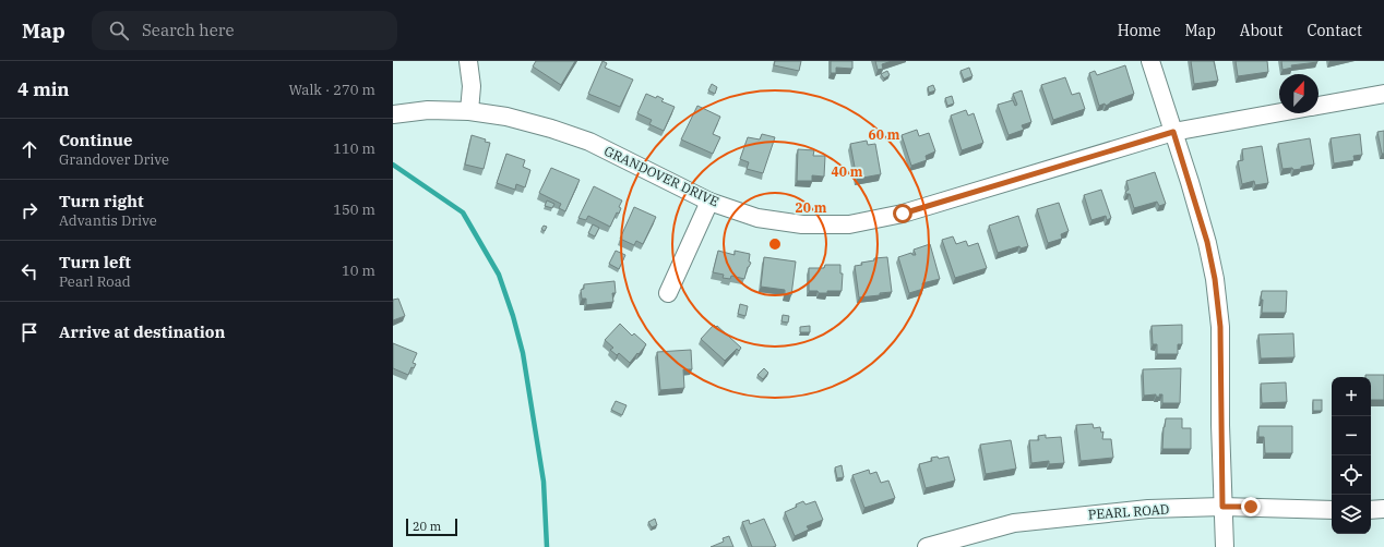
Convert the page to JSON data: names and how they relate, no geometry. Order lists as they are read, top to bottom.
{
  "streets": {
    "street": ["GRANDOVER DRIVE", "PEARL ROAD"]
  },
  "scale_bar": "20 m",
  "north": "top",
  "page": {
    "header": "Map",
    "search": "Search here",
    "nav": [
      "Home",
      "Map",
      "About",
      "Contact"
    ],
    "heading": ["4 min", "Walk · 270 m"],
    "list": [
      ["Continue", "Grandover Drive", "110 m"],
      ["Turn right", "Advantis Drive", "150 m"],
      ["Turn left", "Pearl Road", "10 m"],
      "Arrive at destination"
    ],
    "map_buttons": ["+", "−"],
    "scale": "20 m"
  },
  "rings": ["60 m", "40 m", "20 m"]
}
